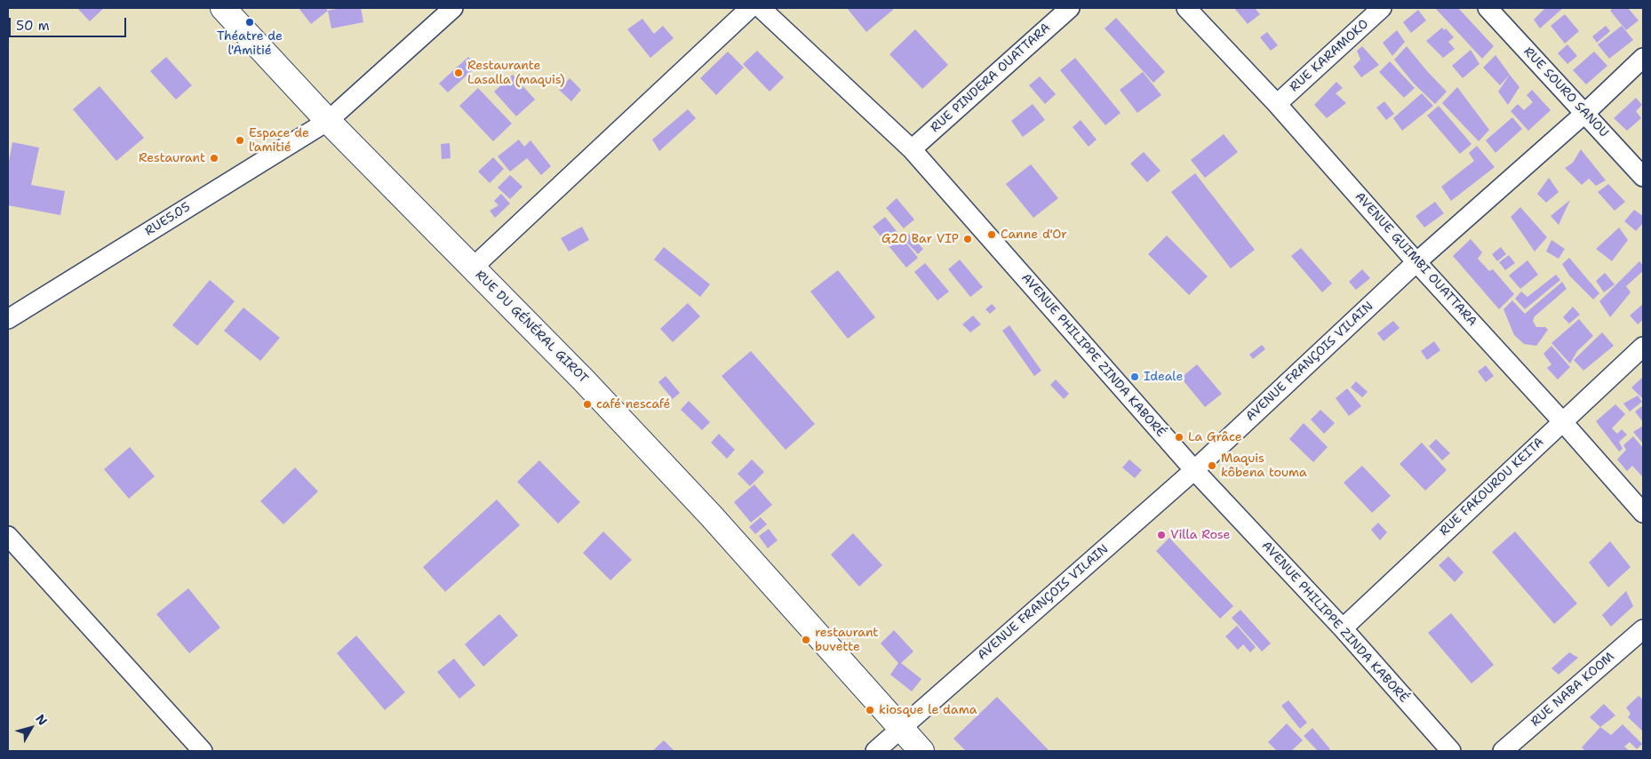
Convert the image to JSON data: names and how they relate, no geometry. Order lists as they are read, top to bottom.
{
  "streets": {
    "highway": ["RUE DU GÉNÉRAL GIROT"],
    "street": [
      "RUE KARAMOKO",
      "RUE PINDERA OUATTARA",
      "RUE SOURO SANOU",
      "RUE5.05",
      "AVENUE GUIMBI OUATTARA",
      "AVENUE PHILIPPE ZINDA KABORÉ",
      "AVENUE FRANÇOIS VILAIN",
      "RUE FAKOUROU KEITA",
      "RUE NABA KOOM"
    ]
  },
  "crossings": [
    ["RUE KARAMOKO", "AVENUE GUIMBI OUATTARA"],
    ["RUE PINDERA OUATTARA", "AVENUE PHILIPPE ZINDA KABORÉ"],
    ["RUE SOURO SANOU", "AVENUE FRANÇOIS VILAIN"],
    ["RUE5.05", "RUE DU GÉNÉRAL GIROT"],
    ["AVENUE GUIMBI OUATTARA", "AVENUE FRANÇOIS VILAIN"],
    ["AVENUE GUIMBI OUATTARA", "RUE FAKOUROU KEITA"],
    ["RUE DU GÉNÉRAL GIROT", "AVENUE FRANÇOIS VILAIN"],
    ["AVENUE PHILIPPE ZINDA KABORÉ", "AVENUE FRANÇOIS VILAIN"],
    ["AVENUE PHILIPPE ZINDA KABORÉ", "RUE FAKOUROU KEITA"]
  ],
  "places": [
    "Théatre de l'Amitié",
    "Restaurante Lasalla (maquis)",
    "Espace de l'amitié",
    "Restaurant",
    "Canne d'Or",
    "G20 Bar VIP",
    "Ideale",
    "café nescafé",
    "La Grâce",
    "Maquis kôbena touma",
    "Villa Rose",
    "restaurant buvette",
    "kiosque le dama"
  ],
  "scale_bar": "50 m",
  "north": "top right"
}
